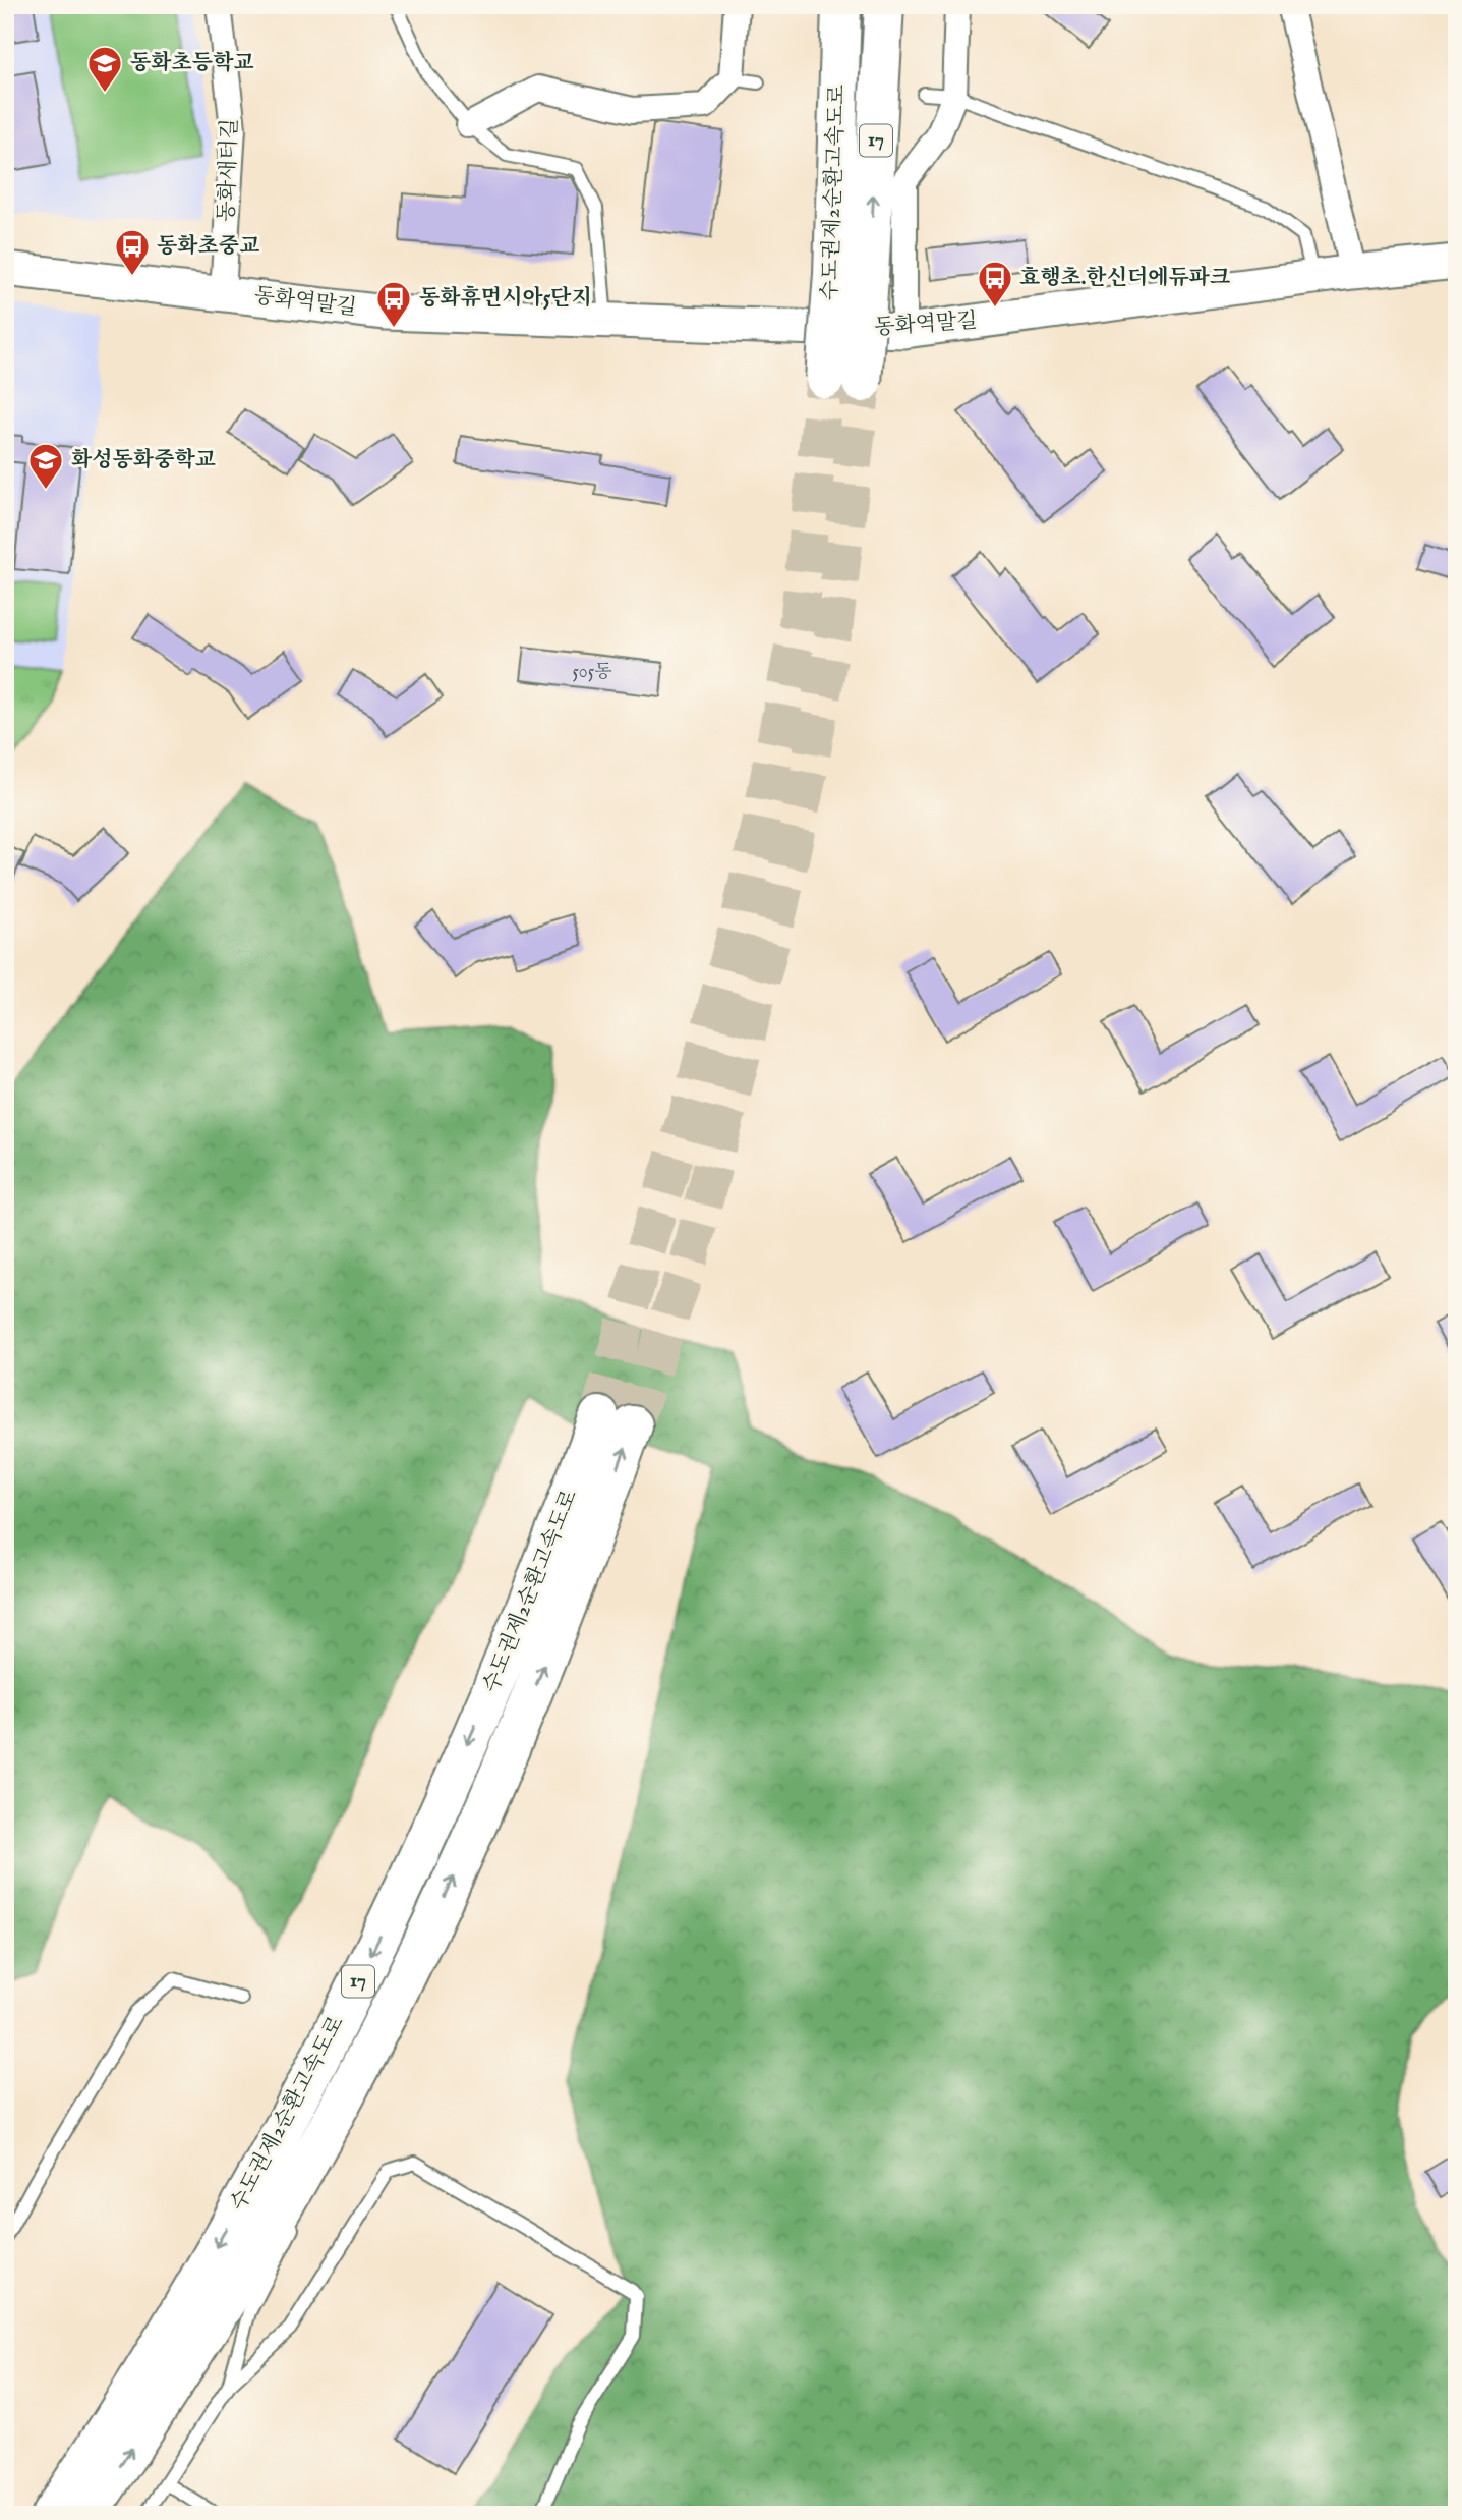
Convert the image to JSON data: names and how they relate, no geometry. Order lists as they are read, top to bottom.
{
  "streets": {
    "highway": ["17", "수도권제2순환고속도로"],
    "street": ["동화새터길", "동화역말길"]
  },
  "crossings": [
    ["동화새터길", "동화역말길"]
  ],
  "places": {
    "school or university": ["동화초등학교", "화성동화중학교"],
    "bus stop": ["동화초중교", "효행초.한신더에듀파크", "동화휴먼시아5단지"]
  },
  "house_numbers": ["505동"]
}
